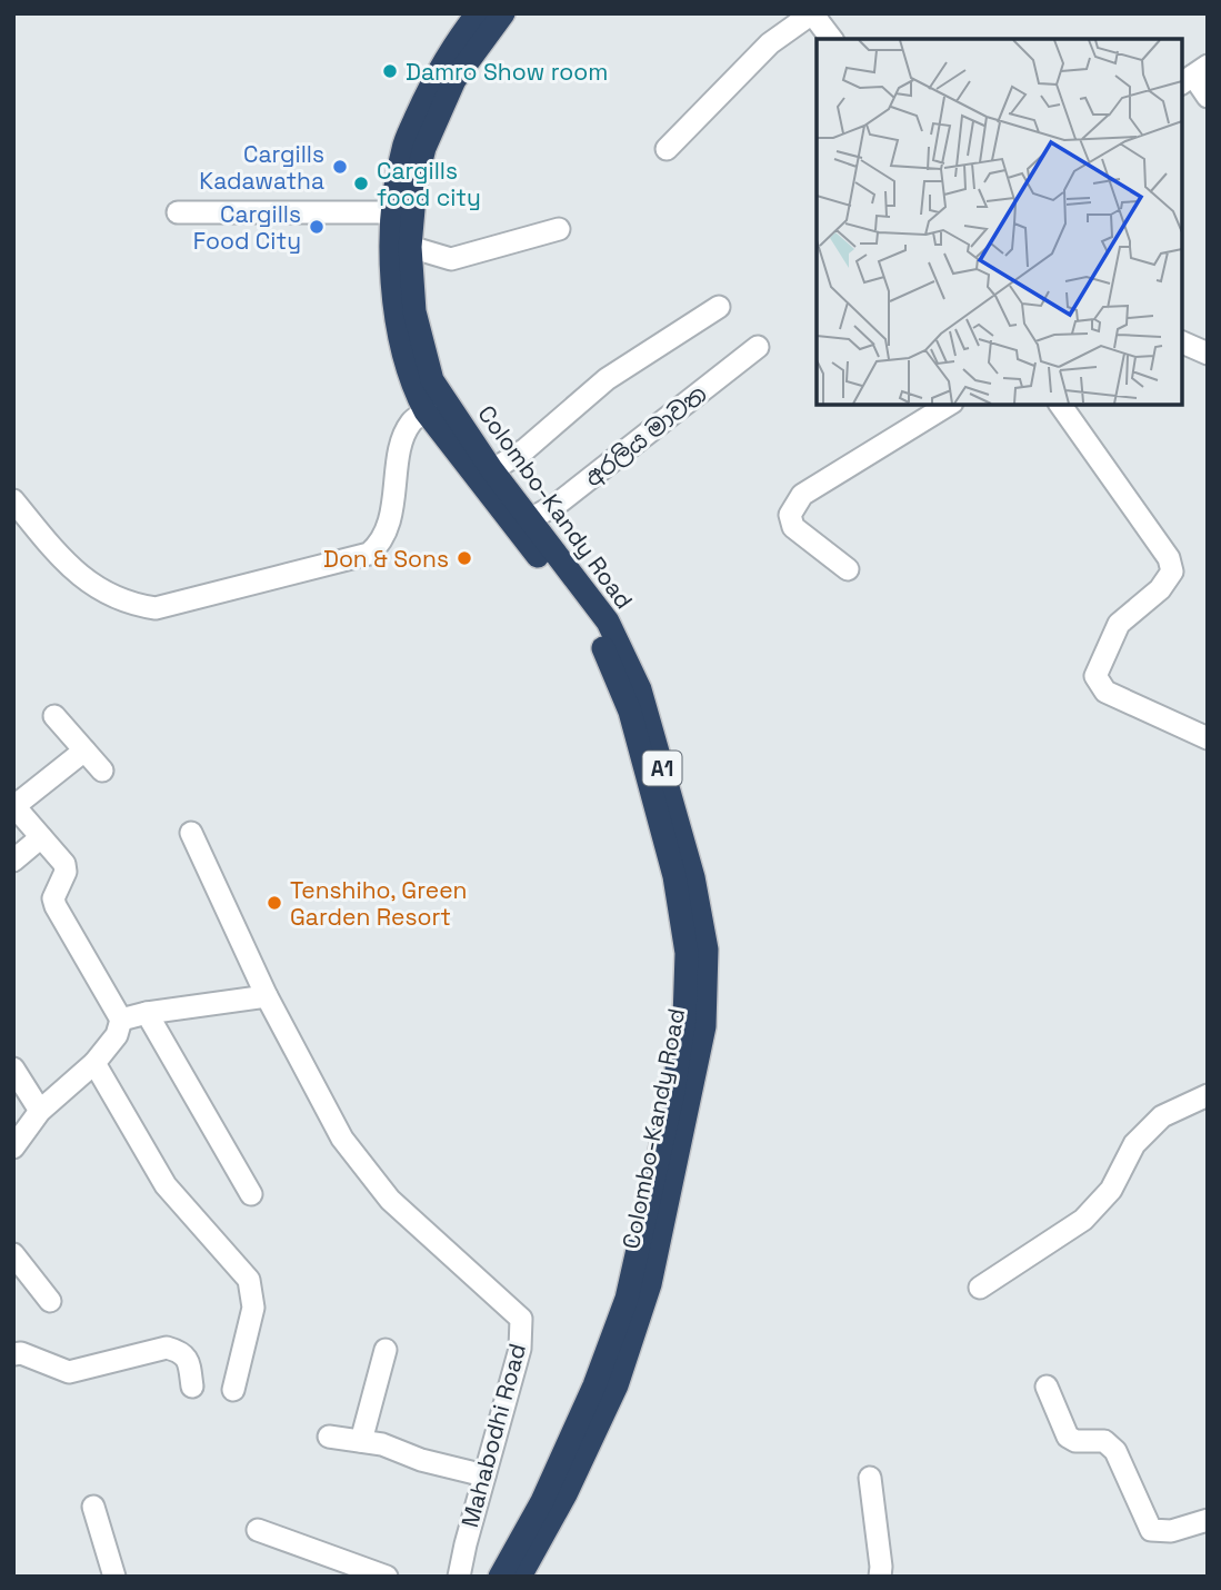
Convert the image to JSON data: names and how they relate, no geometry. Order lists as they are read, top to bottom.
{
  "streets": {
    "highway": ["Colombo-Kandy Road", "A1"],
    "street": ["අරලිය මාවත", "Mahabodhi Road"]
  },
  "crossings": [
    ["අරලිය මාවත", "Colombo-Kandy Road"]
  ],
  "places": [
    "Damro Show room",
    "Cargills Kadawatha",
    "Cargills food city",
    "Cargills Food City",
    "Don & Sons",
    "Tenshiho, Green Garden Resort"
  ]
}
